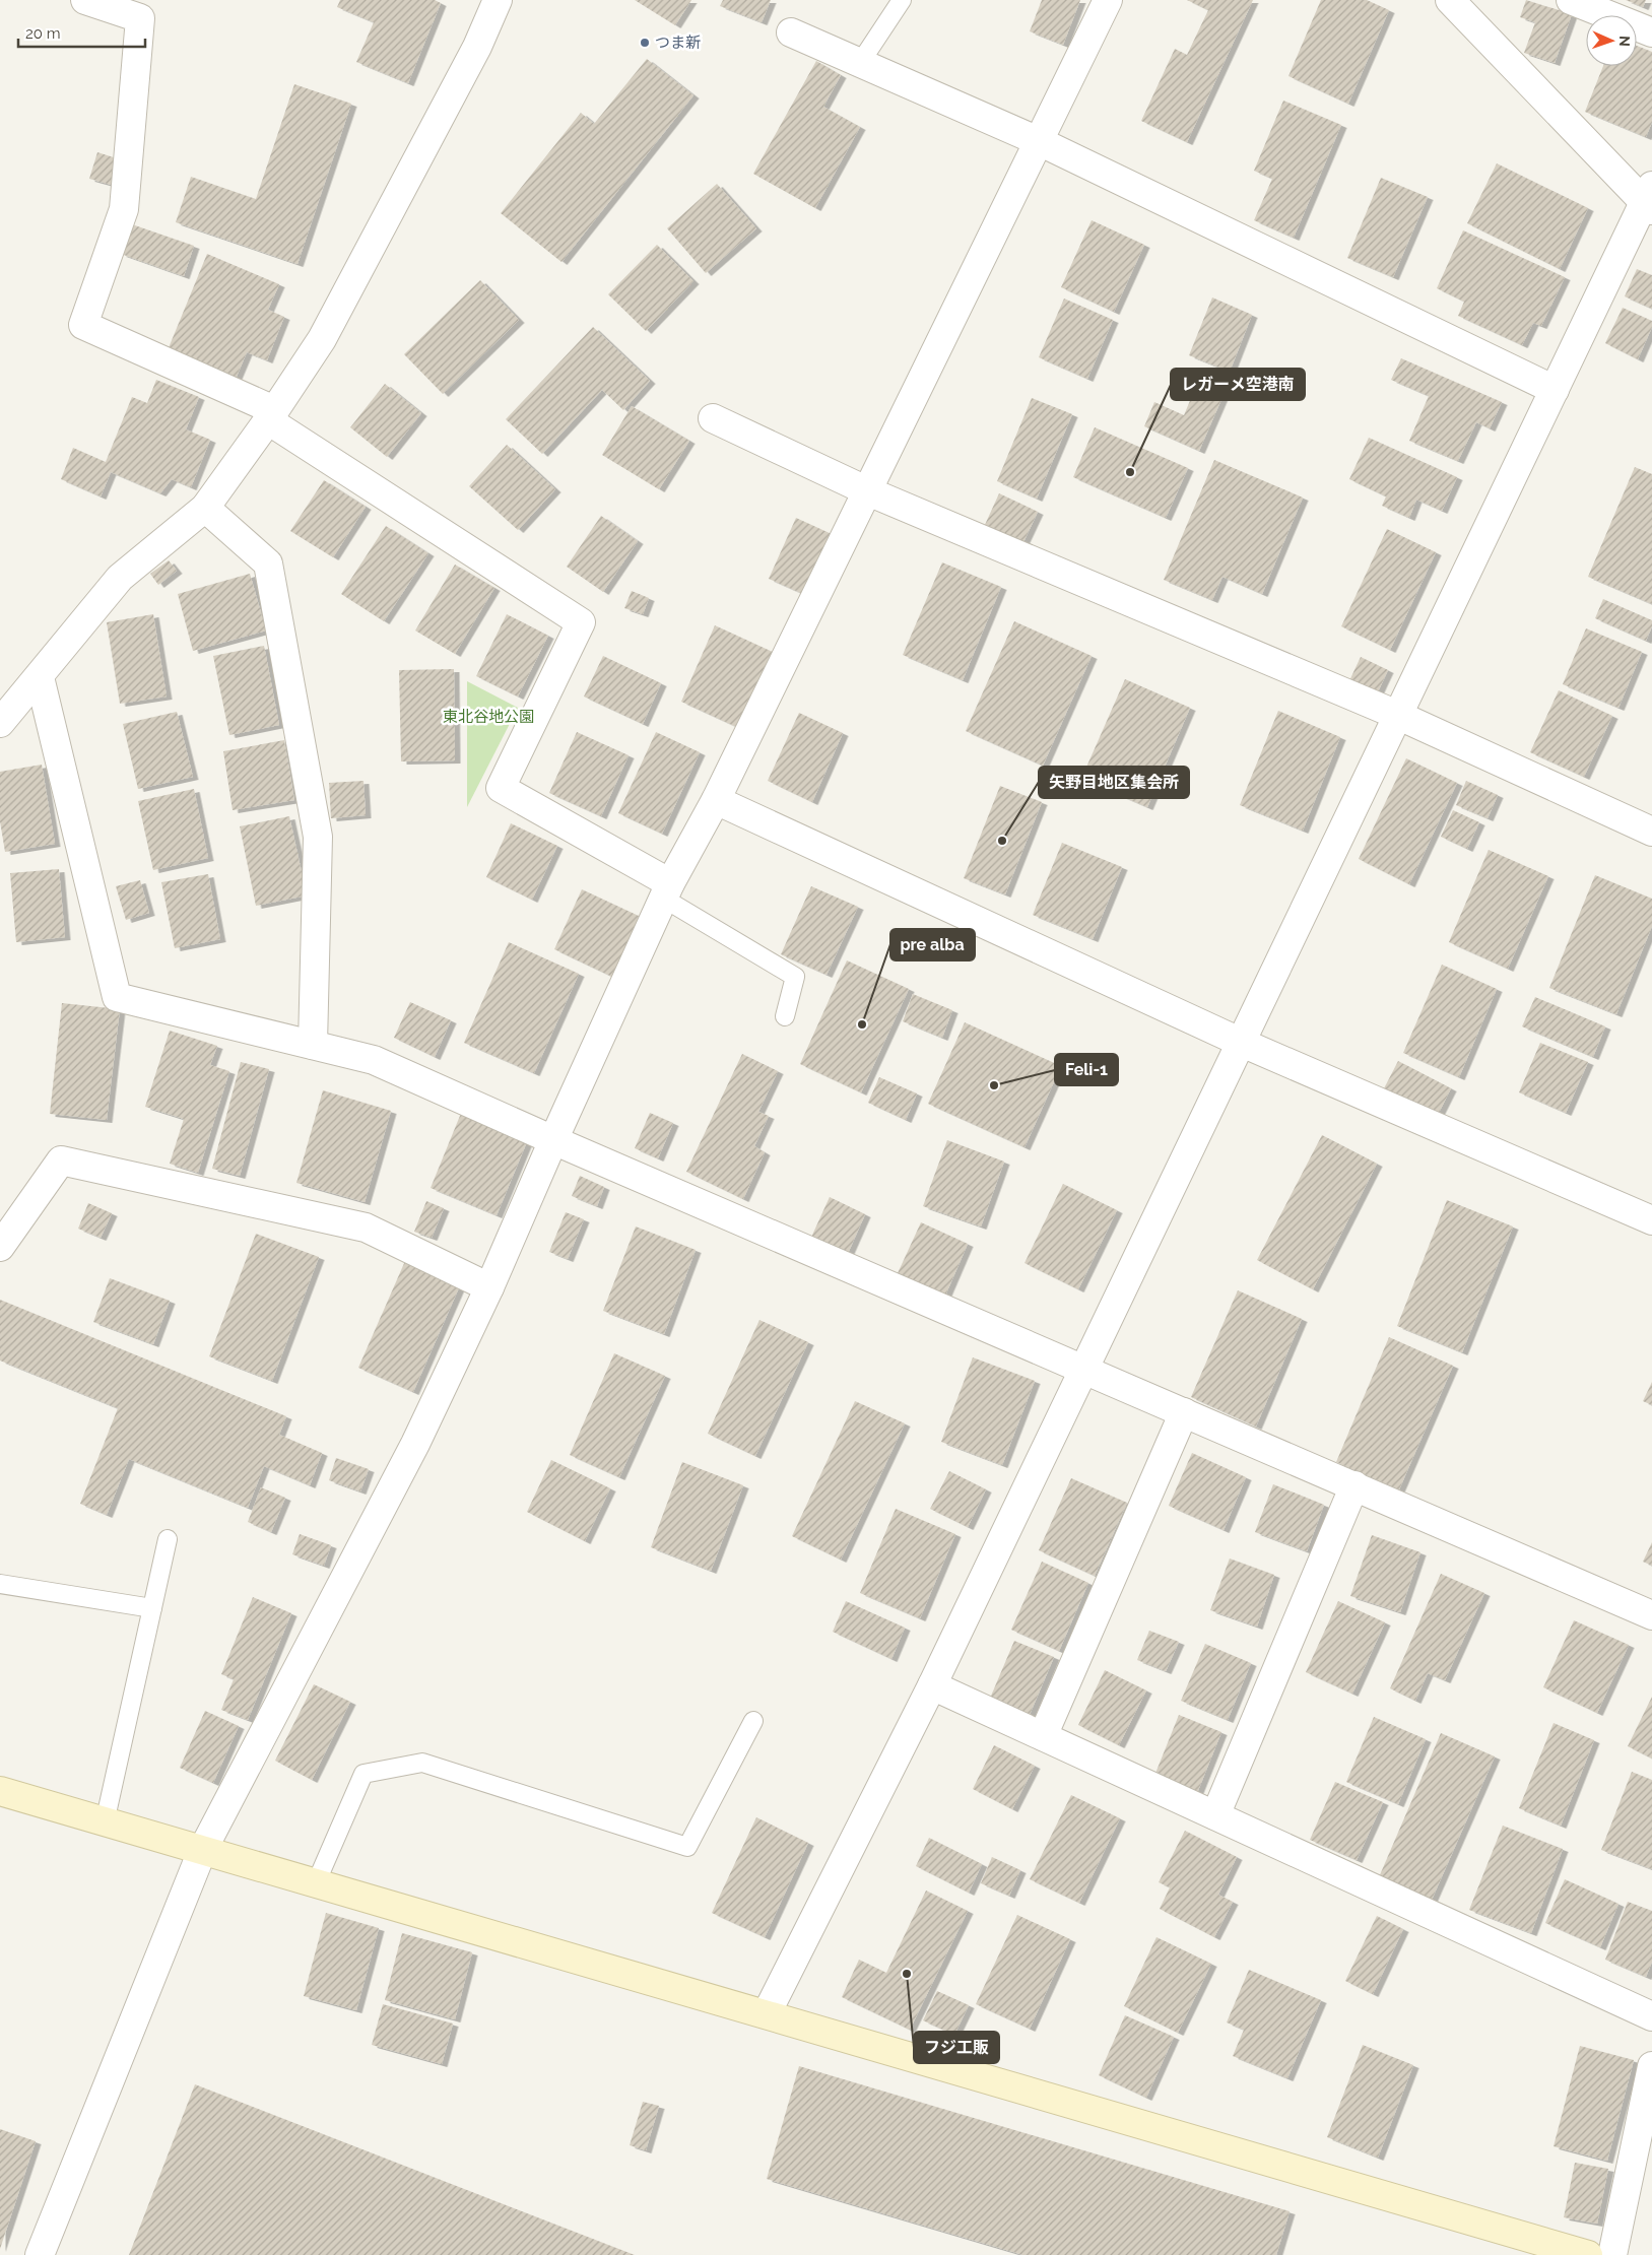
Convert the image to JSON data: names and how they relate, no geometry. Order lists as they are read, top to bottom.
{
  "parks": ["東北谷地公園"],
  "places": [
    "つま新",
    "レガーメ空港南",
    "矢野目地区集会所",
    "pre alba",
    "Feli-1",
    "フジ工販"
  ],
  "scale_bar": "20 m",
  "north": "right"
}
